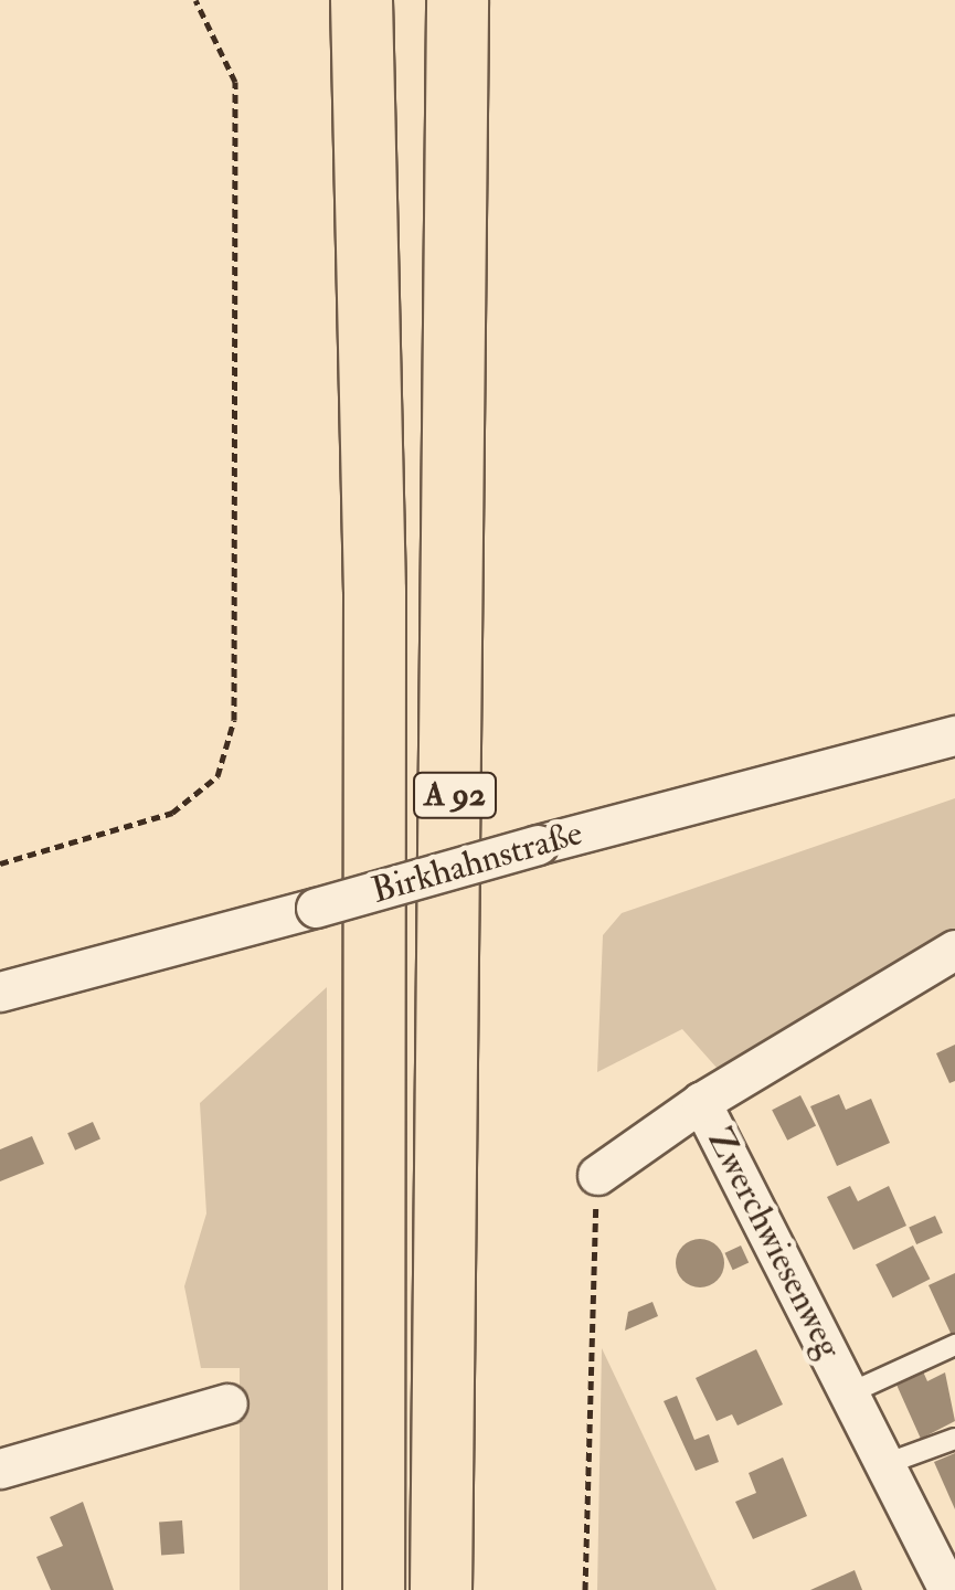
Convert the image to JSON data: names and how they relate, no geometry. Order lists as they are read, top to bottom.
{
  "streets": {
    "highway": ["A 92"],
    "street": ["Birkhahnstraße", "Zwerchwiesenweg"]
  }
}
